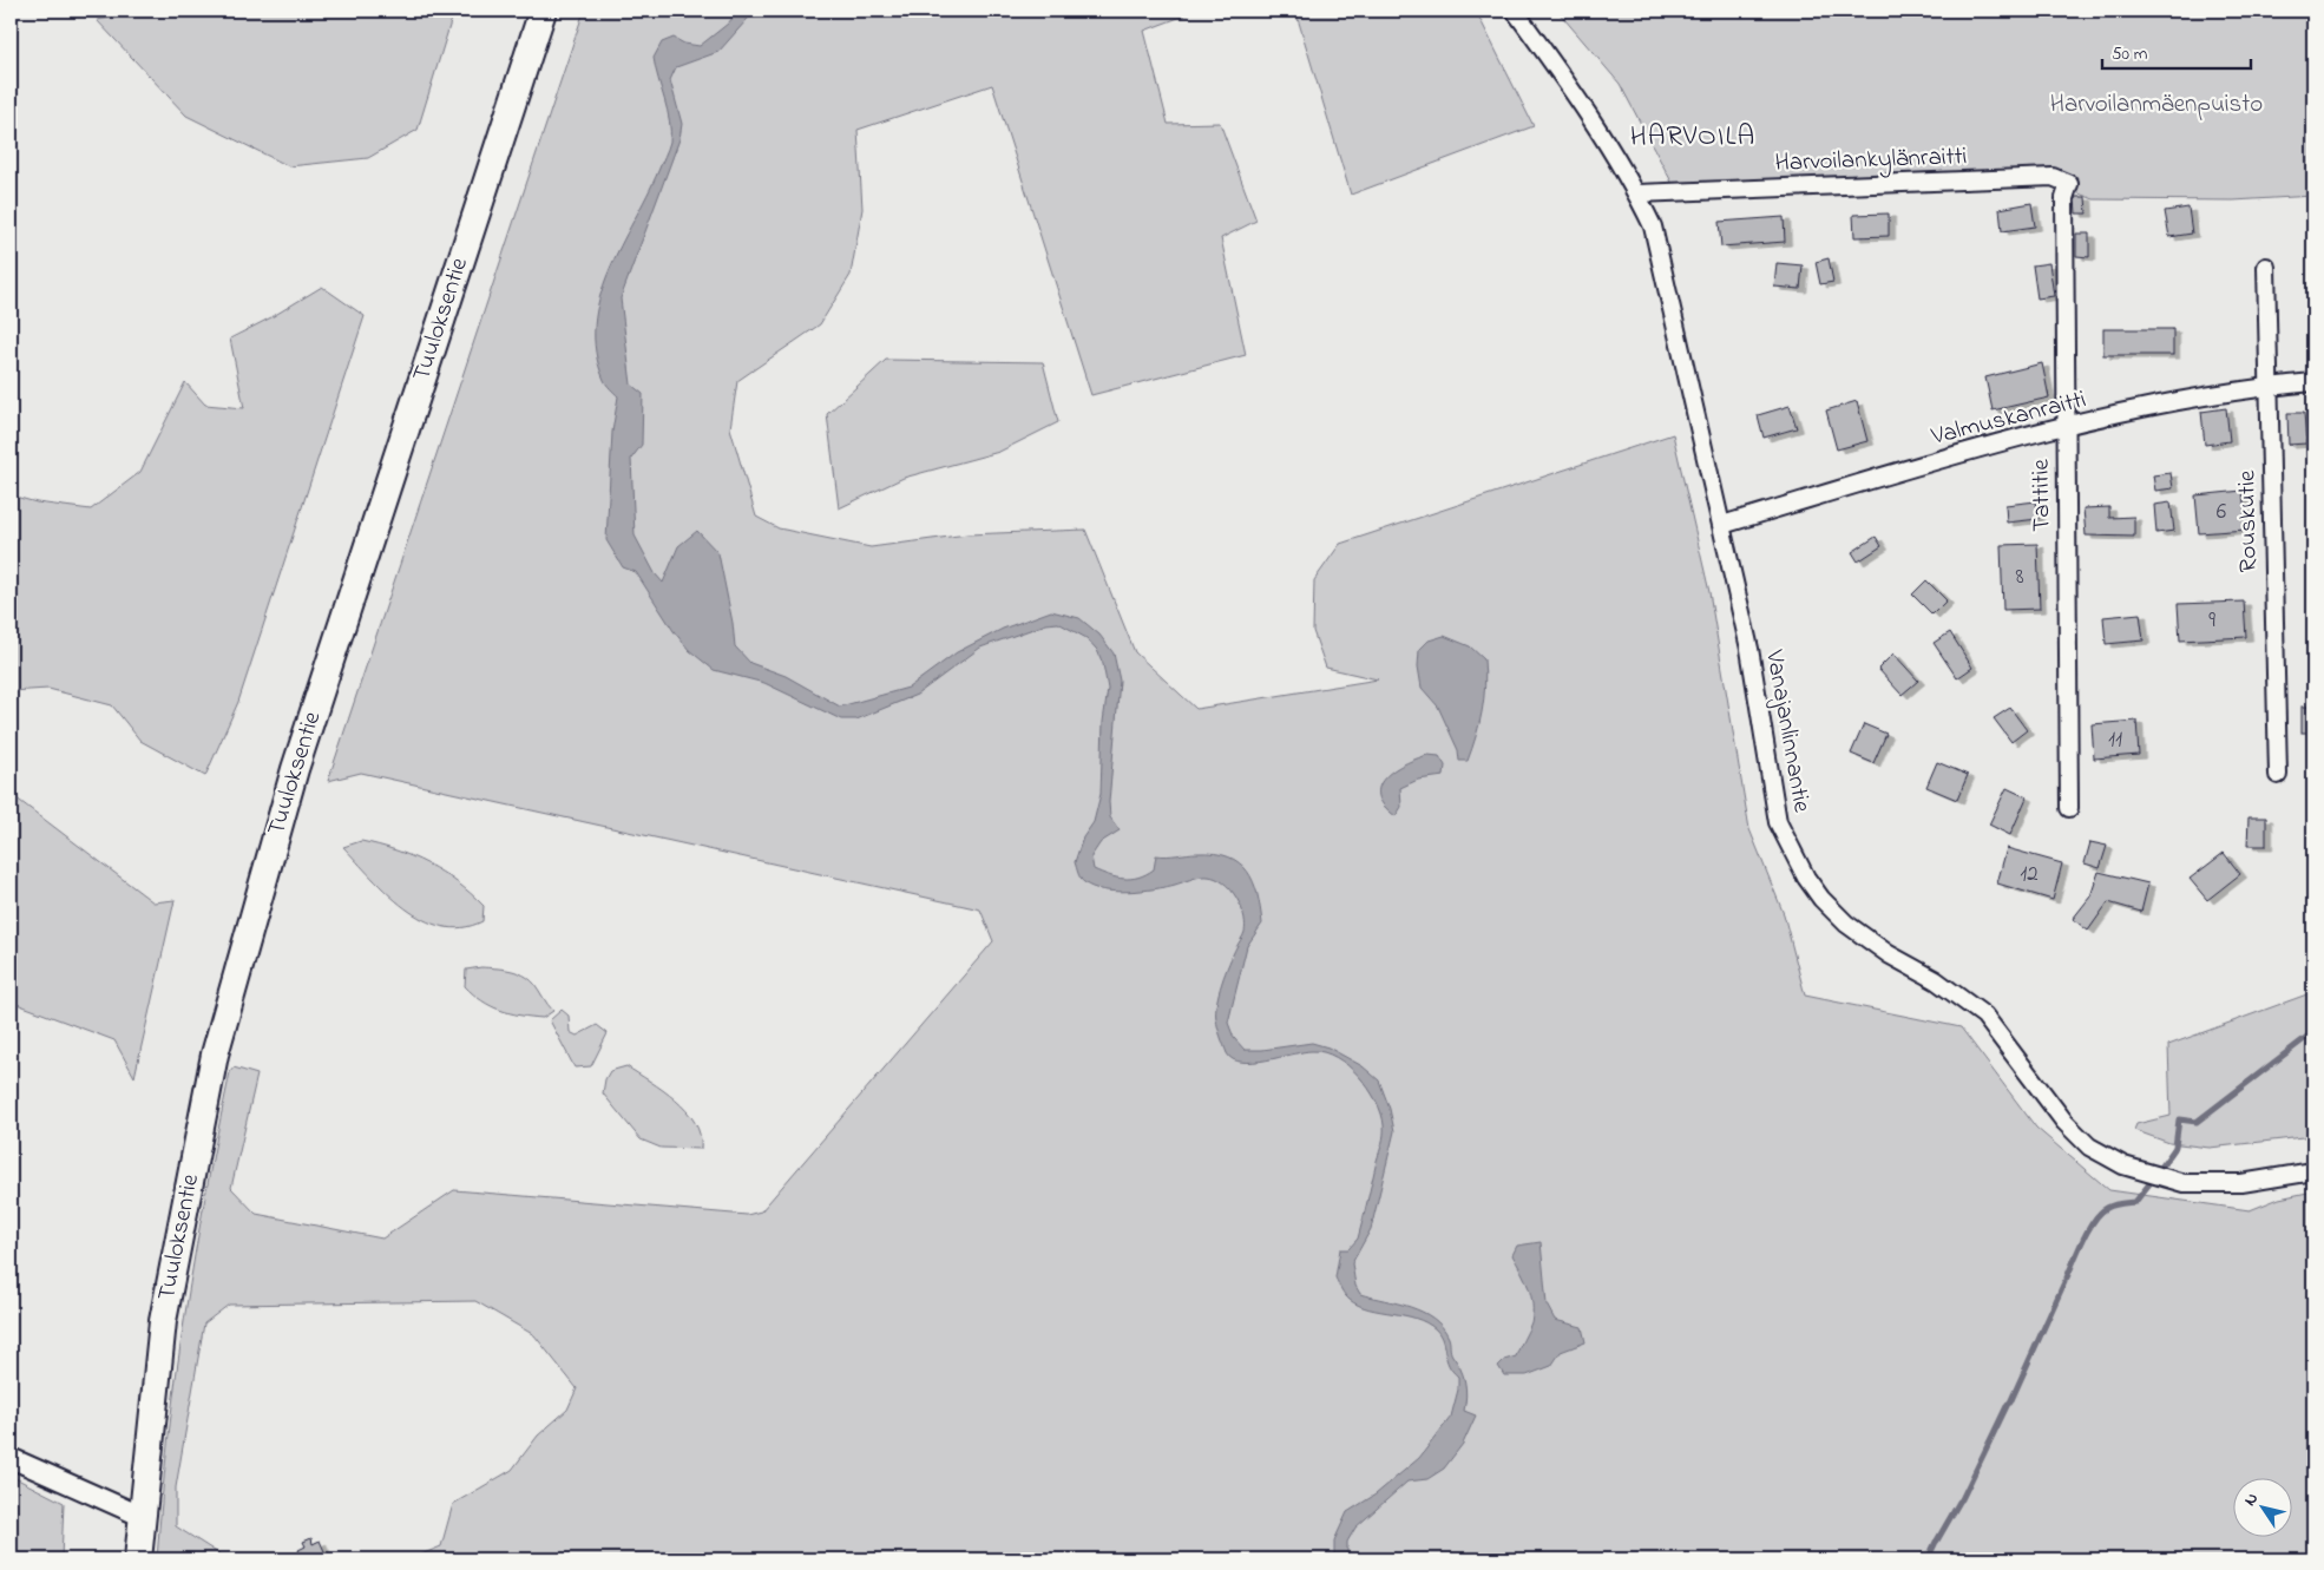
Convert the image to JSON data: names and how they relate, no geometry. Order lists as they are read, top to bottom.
{
  "streets": {
    "highway": ["Tuuloksentie"],
    "street": [
      "Harvoilankylänraitti",
      "Valmuskanraitti",
      "Tattitie",
      "Rouskutie",
      "Vanajanlinnantie"
    ]
  },
  "crossings": [
    ["Harvoilankylänraitti", "Tattitie"],
    ["Harvoilankylänraitti", "Vanajanlinnantie"],
    ["Valmuskanraitti", "Tattitie"],
    ["Valmuskanraitti", "Rouskutie"],
    ["Valmuskanraitti", "Vanajanlinnantie"]
  ],
  "districts": ["HARVOILA"],
  "parks": ["Harvoilanmäenpuisto"],
  "house_numbers": [
    "6",
    "8",
    "9",
    "11",
    "12"
  ],
  "scale_bar": "50 m",
  "north": "top left"
}
